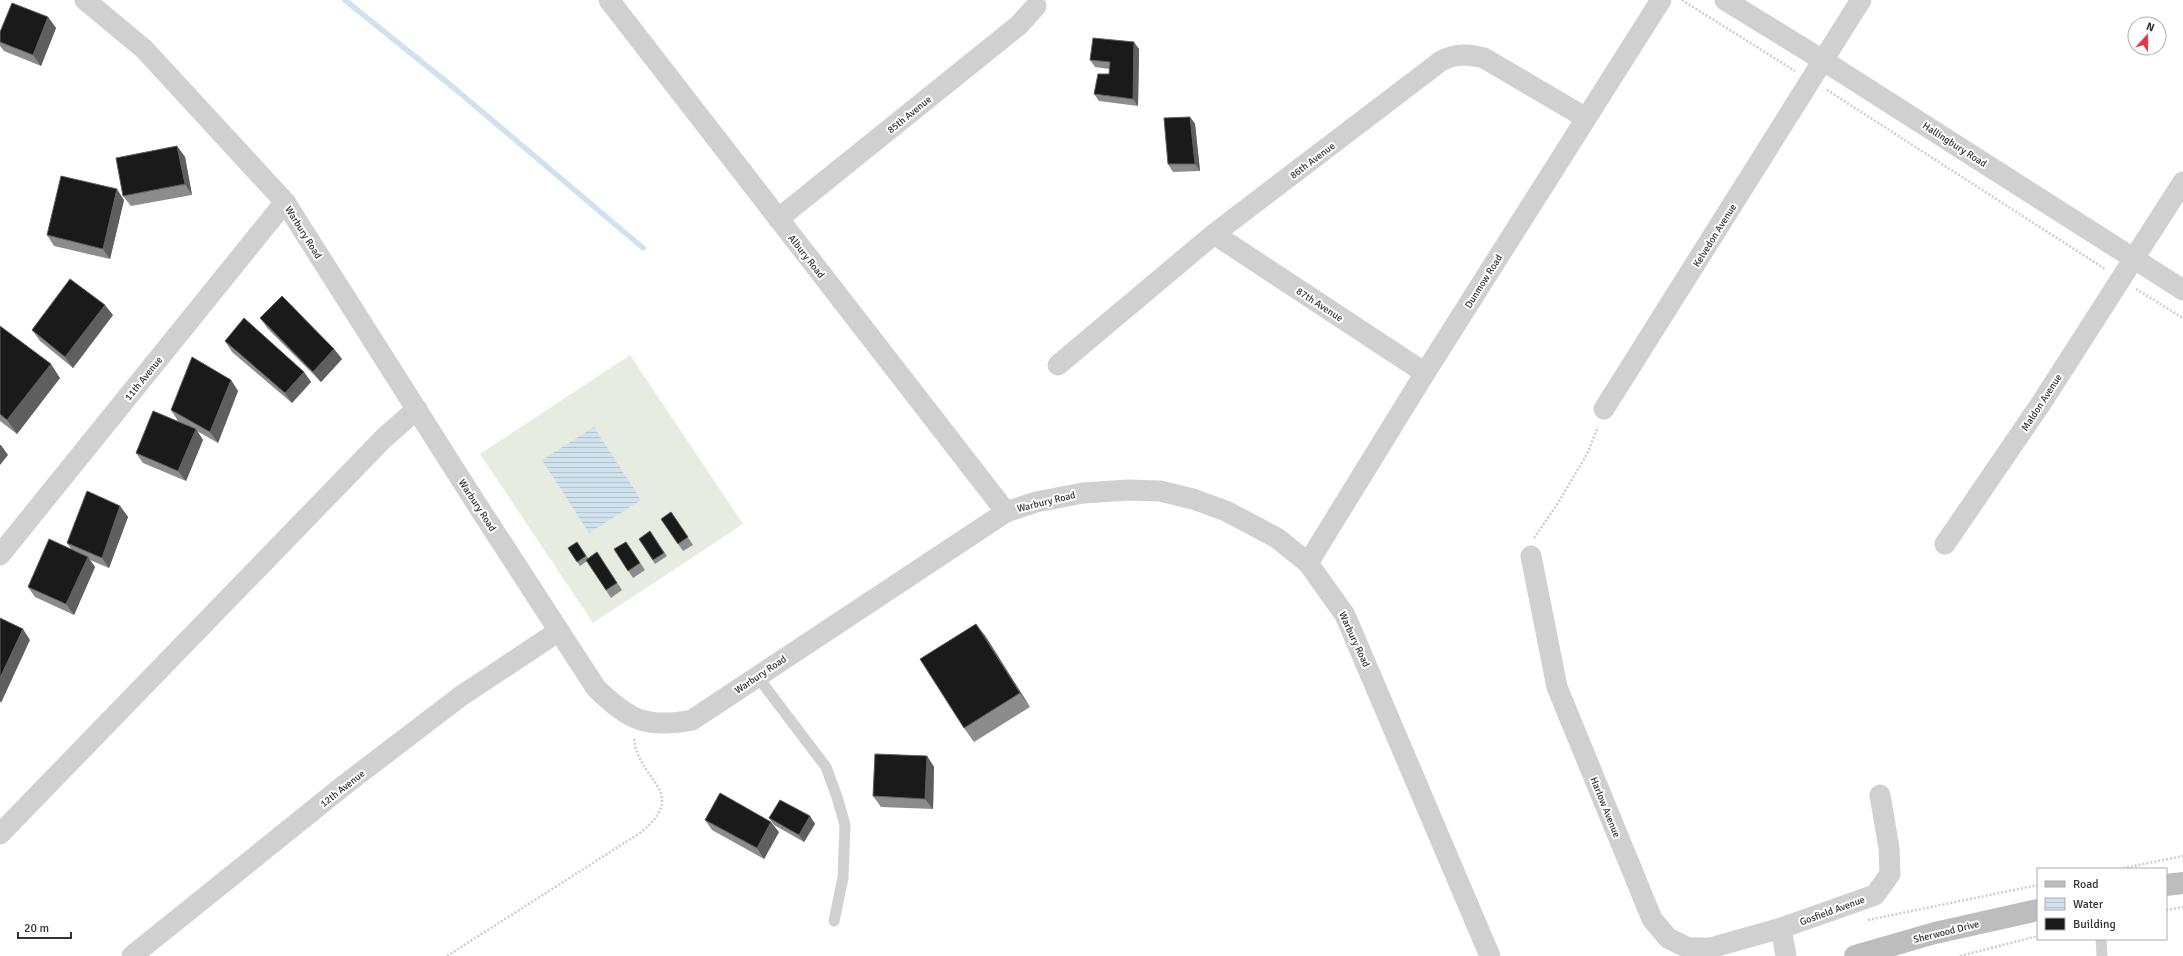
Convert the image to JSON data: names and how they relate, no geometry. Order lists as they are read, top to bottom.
{
  "streets": {
    "street": [
      "85th Avenue",
      "Hallingbury Road",
      "86th Avenue",
      "Warbury Road",
      "Kelvedon Avenue",
      "Albury Road",
      "Dunmow Road",
      "87th Avenue",
      "11th Avenue",
      "Maldon Avenue",
      "12th Avenue",
      "Harlow Avenue",
      "Gosfield Avenue",
      "Sherwood Drive"
    ]
  },
  "crossings": [
    ["85th Avenue", "Albury Road"],
    ["Hallingbury Road", "Kelvedon Avenue"],
    ["Hallingbury Road", "Maldon Avenue"],
    ["86th Avenue", "Dunmow Road"],
    ["86th Avenue", "87th Avenue"],
    ["Warbury Road", "Albury Road"],
    ["Warbury Road", "Dunmow Road"],
    ["Warbury Road", "11th Avenue"],
    ["Warbury Road", "12th Avenue"],
    ["Dunmow Road", "87th Avenue"],
    ["Harlow Avenue", "Gosfield Avenue"]
  ],
  "legend": ["Road", "Water", "Building"],
  "scale_bar": "20 m",
  "north": "top"
}
